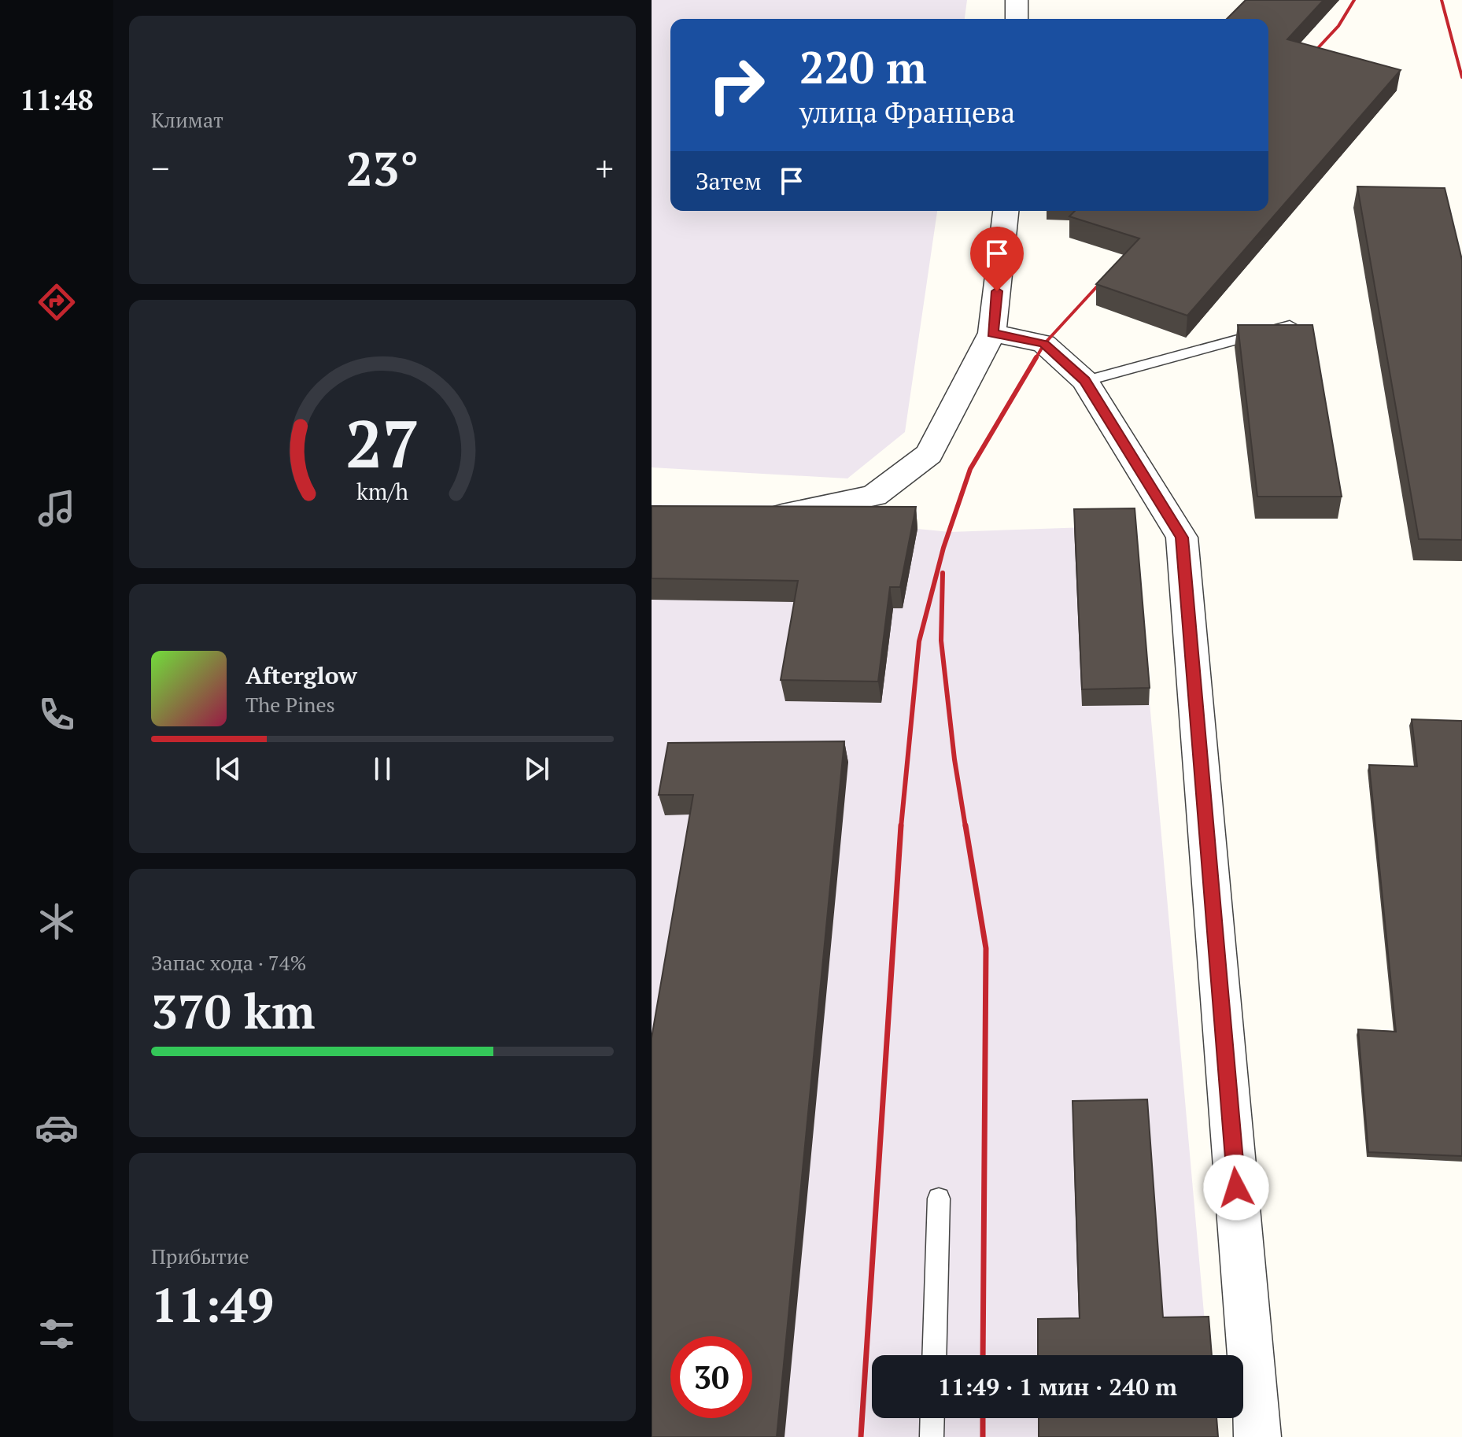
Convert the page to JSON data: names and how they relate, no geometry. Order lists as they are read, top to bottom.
{
  "page": {
    "tabs": "11:48",
    "tile": [
      "Климат",
      ["Запас хода · 74%", "370 km"],
      ["Прибытие", "11:49"]
    ],
    "turn": ["220 m", "улица Францева"],
    "heat": ["−", "23°", "+"],
    "then": "Затем",
    "song": ["Afterglow", "The Pines"],
    "limit": "30",
    "trip": "11:49 · 1 мин · 240 m",
    "gauge": ["27", "km/h"]
  }
}
